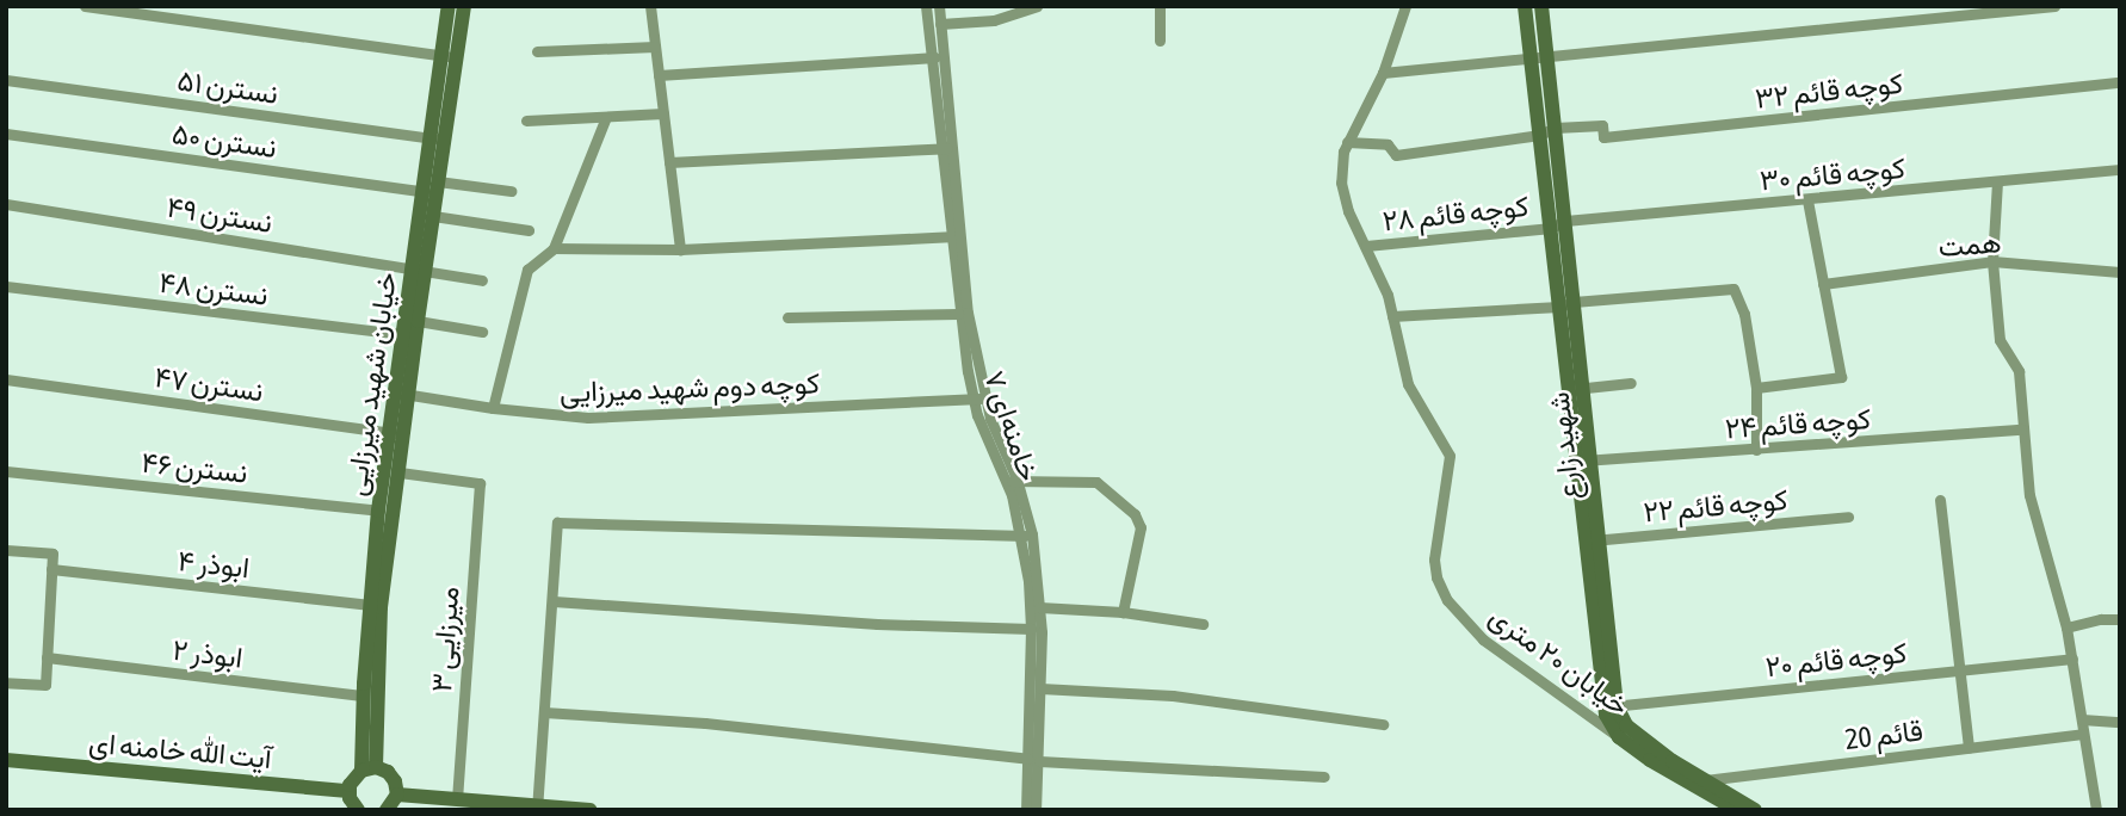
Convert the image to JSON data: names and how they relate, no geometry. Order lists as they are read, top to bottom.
{
  "streets": {
    "street": [
      "نسترن ۵۱",
      "کوچه قائم ۳۲",
      "نسترن ۵۰",
      "کوچه قائم ۳۰",
      "کوچه قائم ۲۸",
      "نسترن ۴۹",
      "همت",
      "نسترن ۴۸",
      "نسترن ۴۷",
      "خیابان شهید میرزایی",
      "کوچه دوم شهید میرزایی",
      "کوچه قائم ۲۴",
      "خامنه‌ای ۷",
      "شهید زارع",
      "نسترن ۴۶",
      "کوچه قائم ۲۲",
      "ابوذر ۴",
      "میرزایی ۳",
      "ابوذر ۲",
      "کوچه قائم ۲۰",
      "خیابان ۲۰ متری",
      "قائم 20",
      "آیت الله خامنه ای"
    ]
  },
  "crossings": [
    ["نسترن ۵۱", "خیابان شهید میرزایی"],
    ["کوچه قائم ۳۲", "شهید زارع"],
    ["نسترن ۵۰", "خیابان شهید میرزایی"],
    ["کوچه قائم ۳۰", "کوچه قائم ۲۸"],
    ["کوچه قائم ۳۰", "شهید زارع"],
    ["کوچه قائم ۲۸", "شهید زارع"],
    ["کوچه قائم ۲۸", "خیابان ۲۰ متری"],
    ["نسترن ۴۹", "خیابان شهید میرزایی"],
    ["نسترن ۴۸", "خیابان شهید میرزایی"],
    ["نسترن ۴۷", "خیابان شهید میرزایی"],
    ["خیابان شهید میرزایی", "کوچه دوم شهید میرزایی"],
    ["خیابان شهید میرزایی", "نسترن ۴۶"],
    ["خیابان شهید میرزایی", "ابوذر ۴"],
    ["خیابان شهید میرزایی", "میرزایی ۳"],
    ["خیابان شهید میرزایی", "ابوذر ۲"],
    ["کوچه دوم شهید میرزایی", "خامنه‌ای ۷"],
    ["کوچه قائم ۲۴", "شهید زارع"],
    ["شهید زارع", "کوچه قائم ۲۲"],
    ["شهید زارع", "کوچه قائم ۲۰"],
    ["شهید زارع", "خیابان ۲۰ متری"],
    ["شهید زارع", "قائم 20"]
  ]
}
